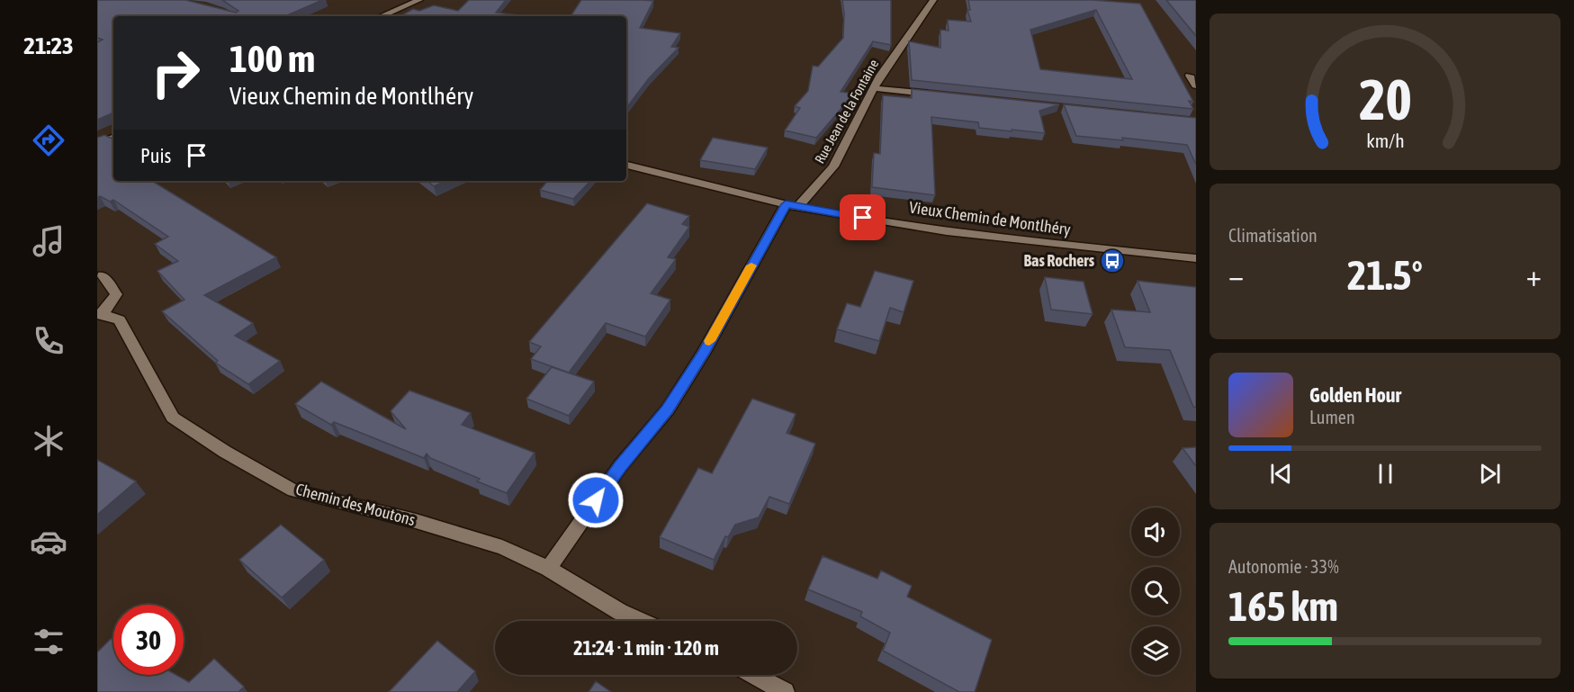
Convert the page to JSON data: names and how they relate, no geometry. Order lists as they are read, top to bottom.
{
  "streets": {
    "street": ["Rue Jean de la Fontaine", "Vieux Chemin de Montlhéry", "Chemin des Moutons"]
  },
  "crossings": [
    ["Rue Jean de la Fontaine", "Vieux Chemin de Montlhéry"],
    ["Rue Jean de la Fontaine", "Chemin des Moutons"]
  ],
  "places": {
    "bus stop": ["Bas Rochers"]
  },
  "page": {
    "tabs": "21:23",
    "turn": ["100 m", "Vieux Chemin de Montlhéry"],
    "then": "Puis",
    "tile": [
      "Climatisation",
      ["Autonomie · 33%", "165 km"]
    ],
    "heat": ["−", "21.5°", "+"],
    "song": ["Golden Hour", "Lumen"],
    "limit": "30",
    "trip": "21:24 · 1 min · 120 m",
    "gauge": ["20", "km/h"]
  }
}
